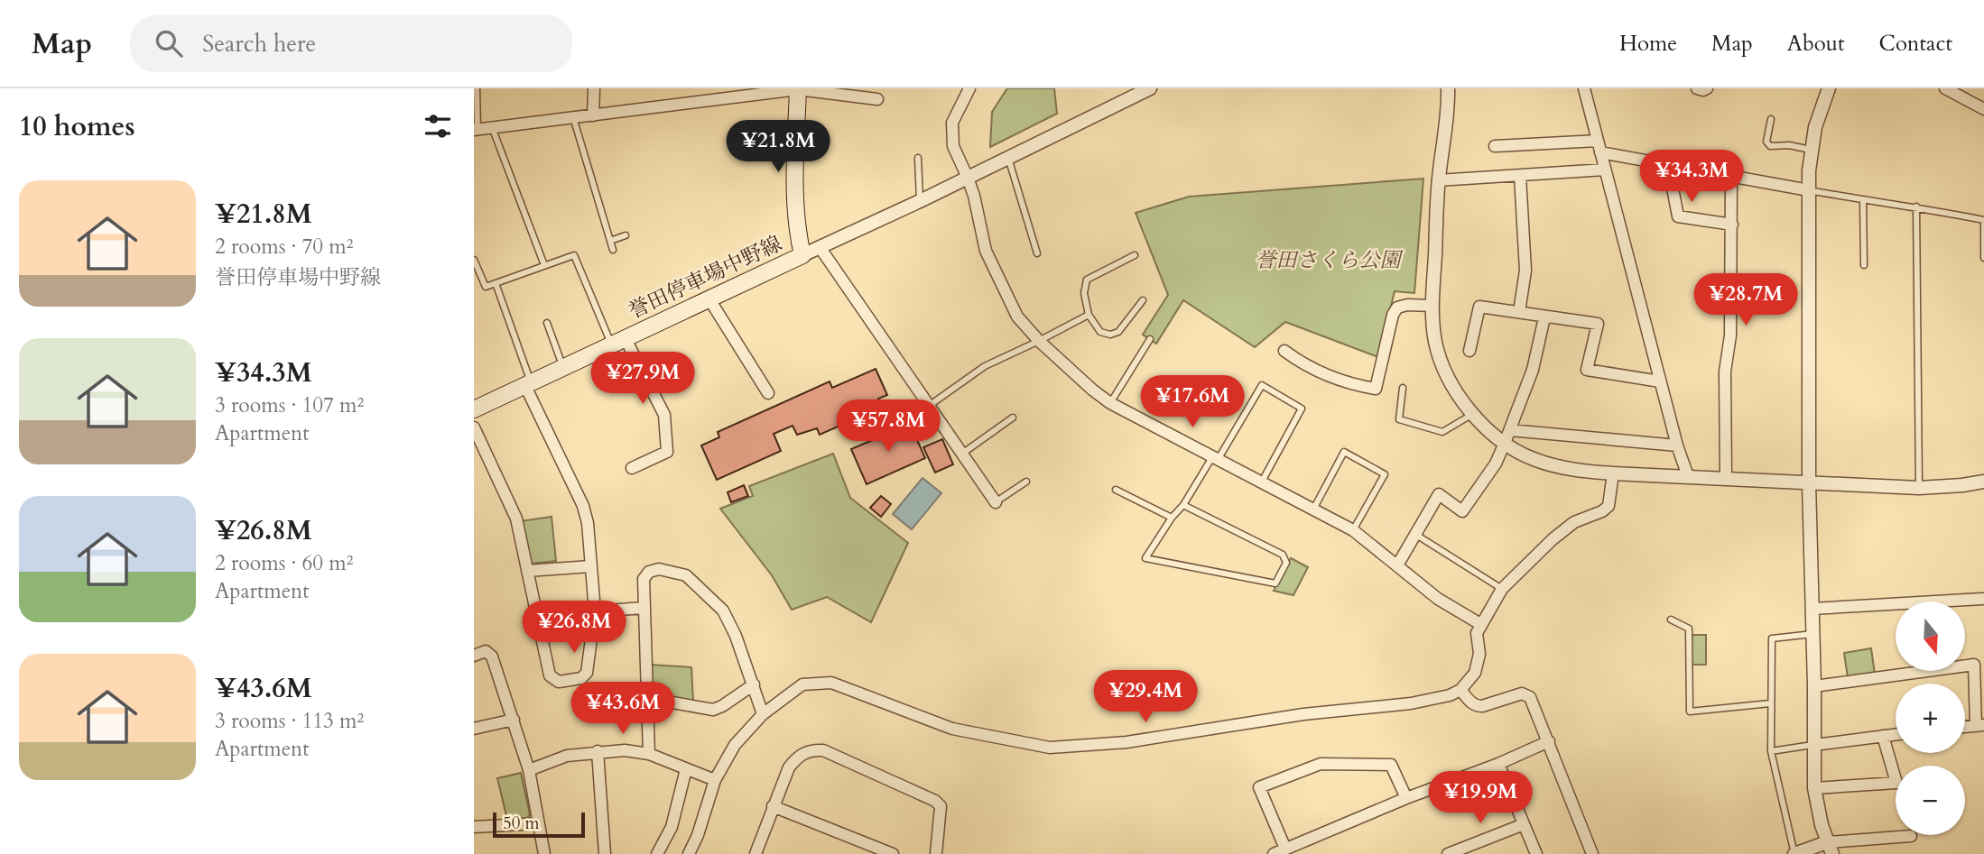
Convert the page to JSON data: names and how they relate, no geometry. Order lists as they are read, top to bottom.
{
  "streets": {
    "main road": ["誉田停車場中野線"]
  },
  "parks": ["誉田さくら公園"],
  "scale_bar": "50 m",
  "north": "bottom",
  "page": {
    "header": "Map",
    "search": "Search here",
    "nav": [
      "Home",
      "Map",
      "About",
      "Contact"
    ],
    "heading": "10 homes",
    "price": [
      "¥21.8M",
      "¥34.3M",
      "¥28.7M",
      "¥27.9M",
      "¥17.6M",
      "¥57.8M",
      "¥26.8M",
      "¥29.4M",
      "¥43.6M",
      "¥19.9M"
    ],
    "list": [
      {
        "name": "¥21.8M",
        "note": "2 rooms · 70 m² · 誉田停車場中野線"
      },
      {
        "name": "¥34.3M",
        "note": "3 rooms · 107 m² · Apartment"
      },
      {
        "name": "¥26.8M",
        "note": "2 rooms · 60 m² · Apartment"
      },
      {
        "name": "¥43.6M",
        "note": "3 rooms · 113 m² · Apartment"
      }
    ],
    "map_buttons": ["+", "−"],
    "scale": "50 m"
  }
}
